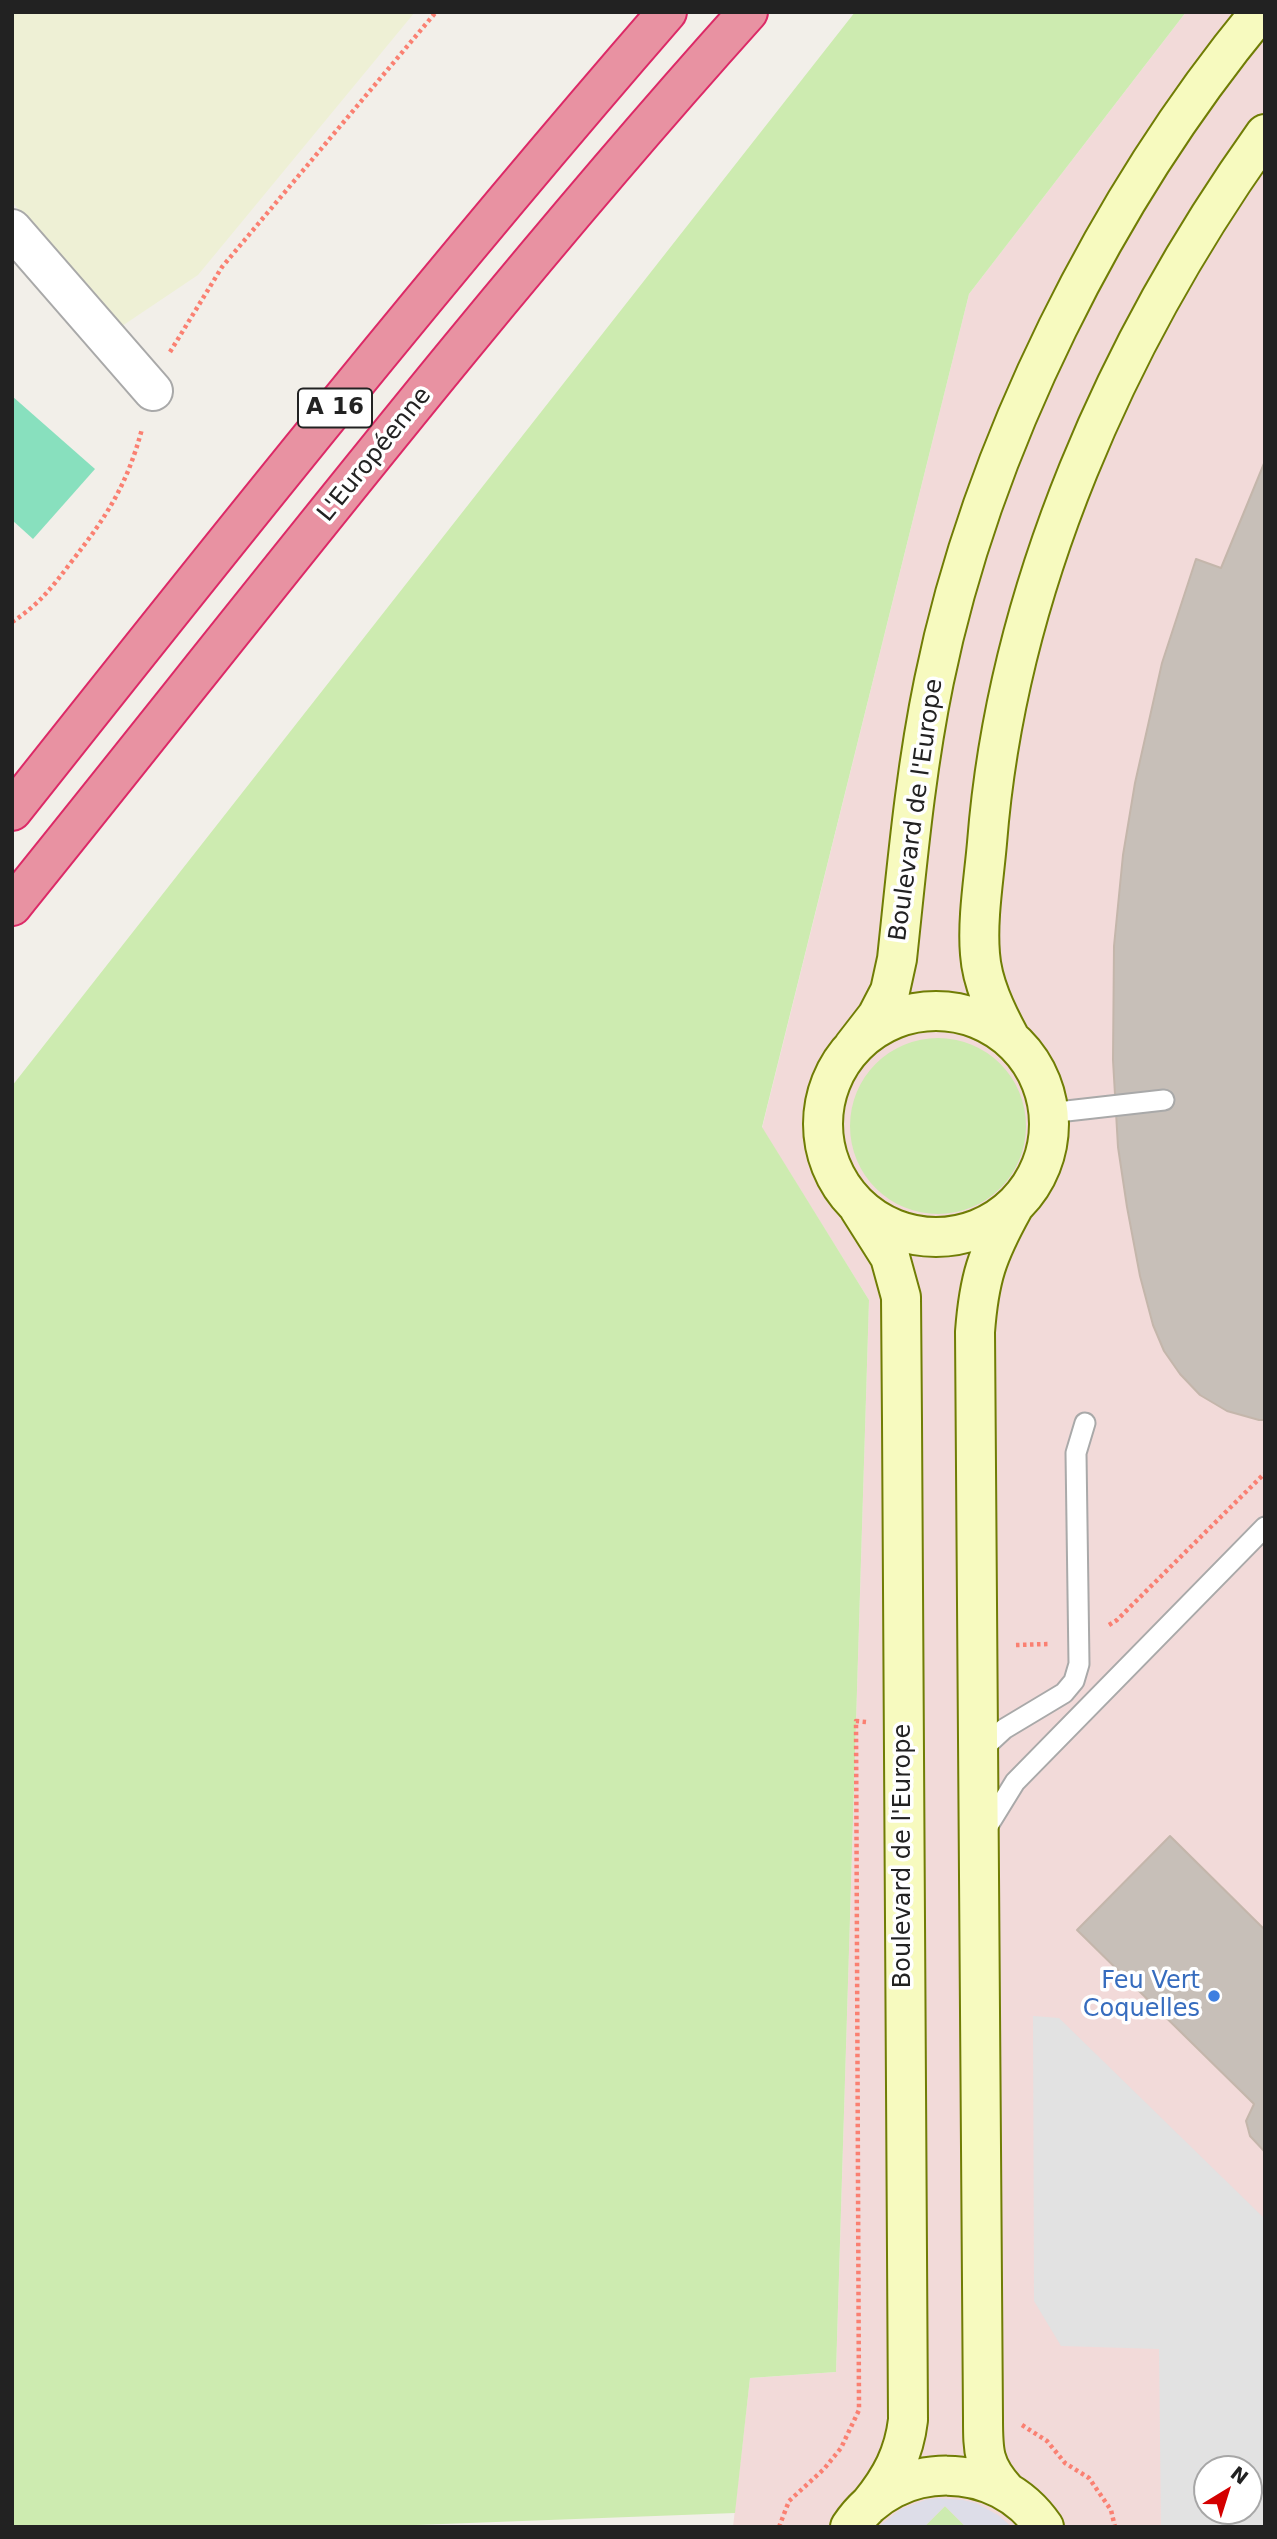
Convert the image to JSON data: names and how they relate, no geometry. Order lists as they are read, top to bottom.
{
  "streets": {
    "highway": ["A 16", "L'Européenne"],
    "main road": ["Boulevard de l'Europe"]
  },
  "places": ["Feu Vert Coquelles"],
  "north": "top right"
}
